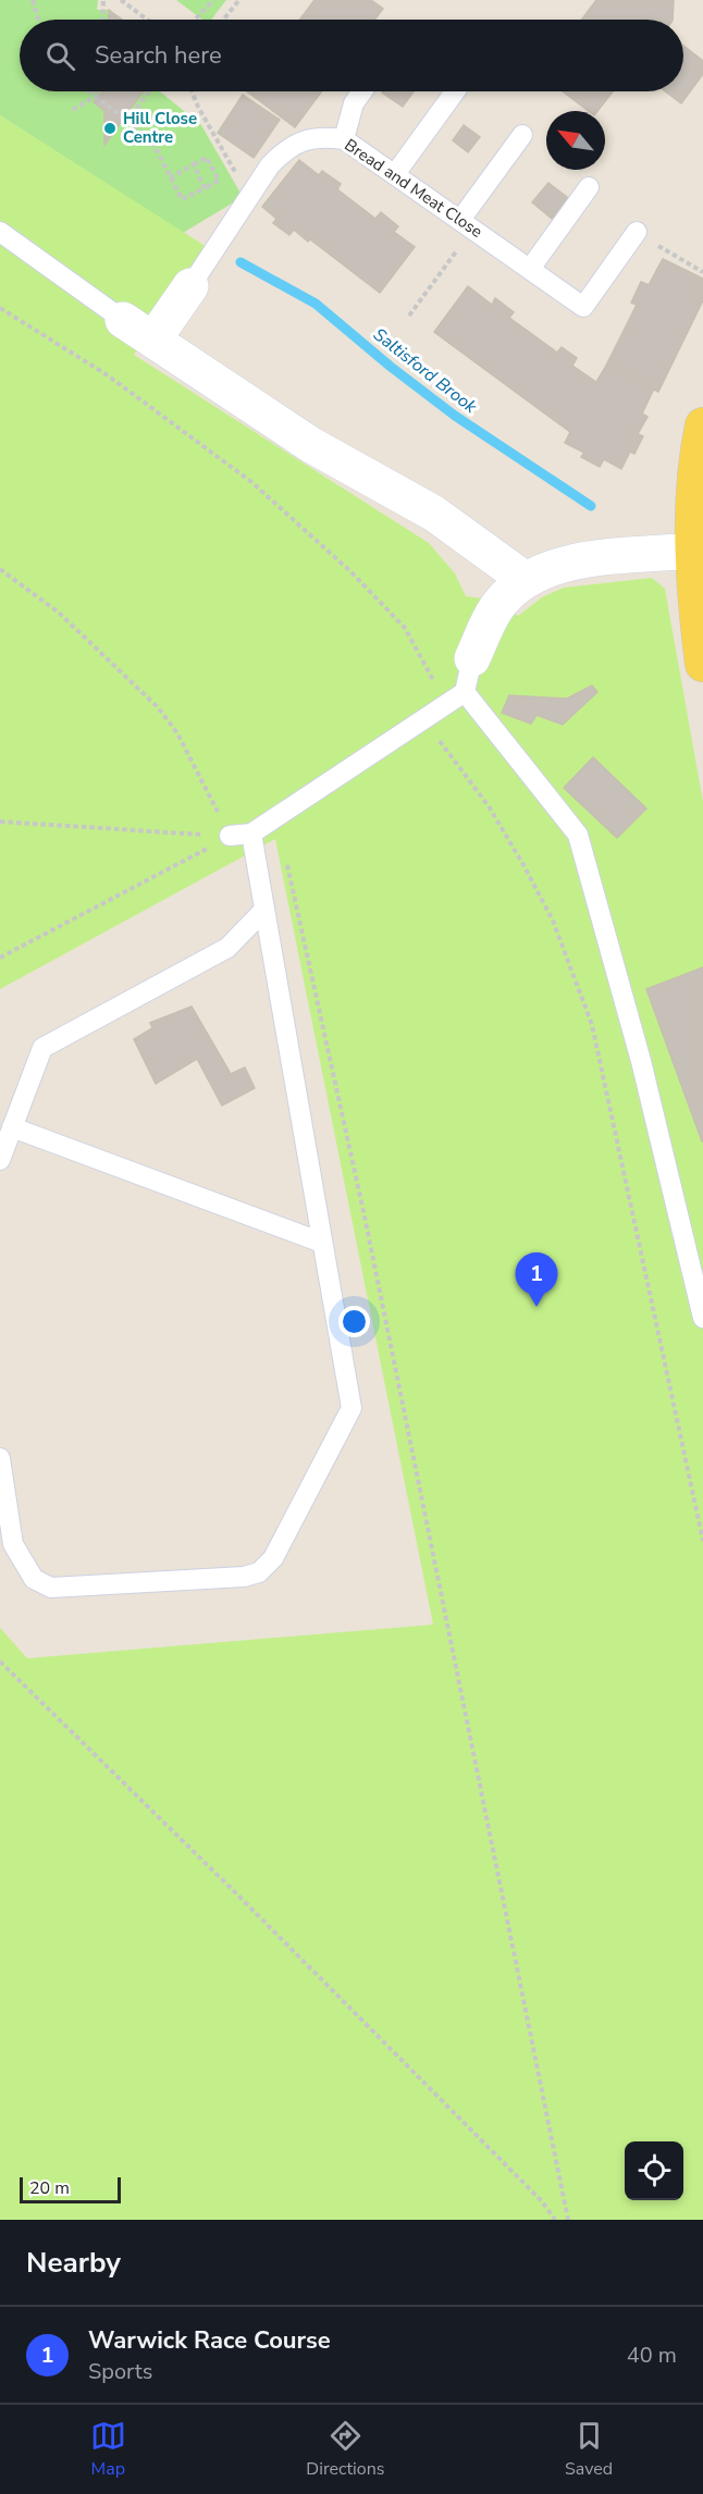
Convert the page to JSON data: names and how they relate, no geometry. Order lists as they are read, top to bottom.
{
  "streets": {
    "street": ["Bread and Meat Close"]
  },
  "water": ["Saltisford Brook"],
  "places": ["Hill Close Centre"],
  "scale_bar": "20 m",
  "north": "top left",
  "page": {
    "search": "Search here",
    "pins": "1",
    "scale": "20 m",
    "heading": "Nearby",
    "list": [
      {
        "mark": "1",
        "name": "Warwick Race Course",
        "note": "Sports",
        "value": "40 m"
      }
    ],
    "nav": ["Map", "Directions", "Saved"]
  }
}
